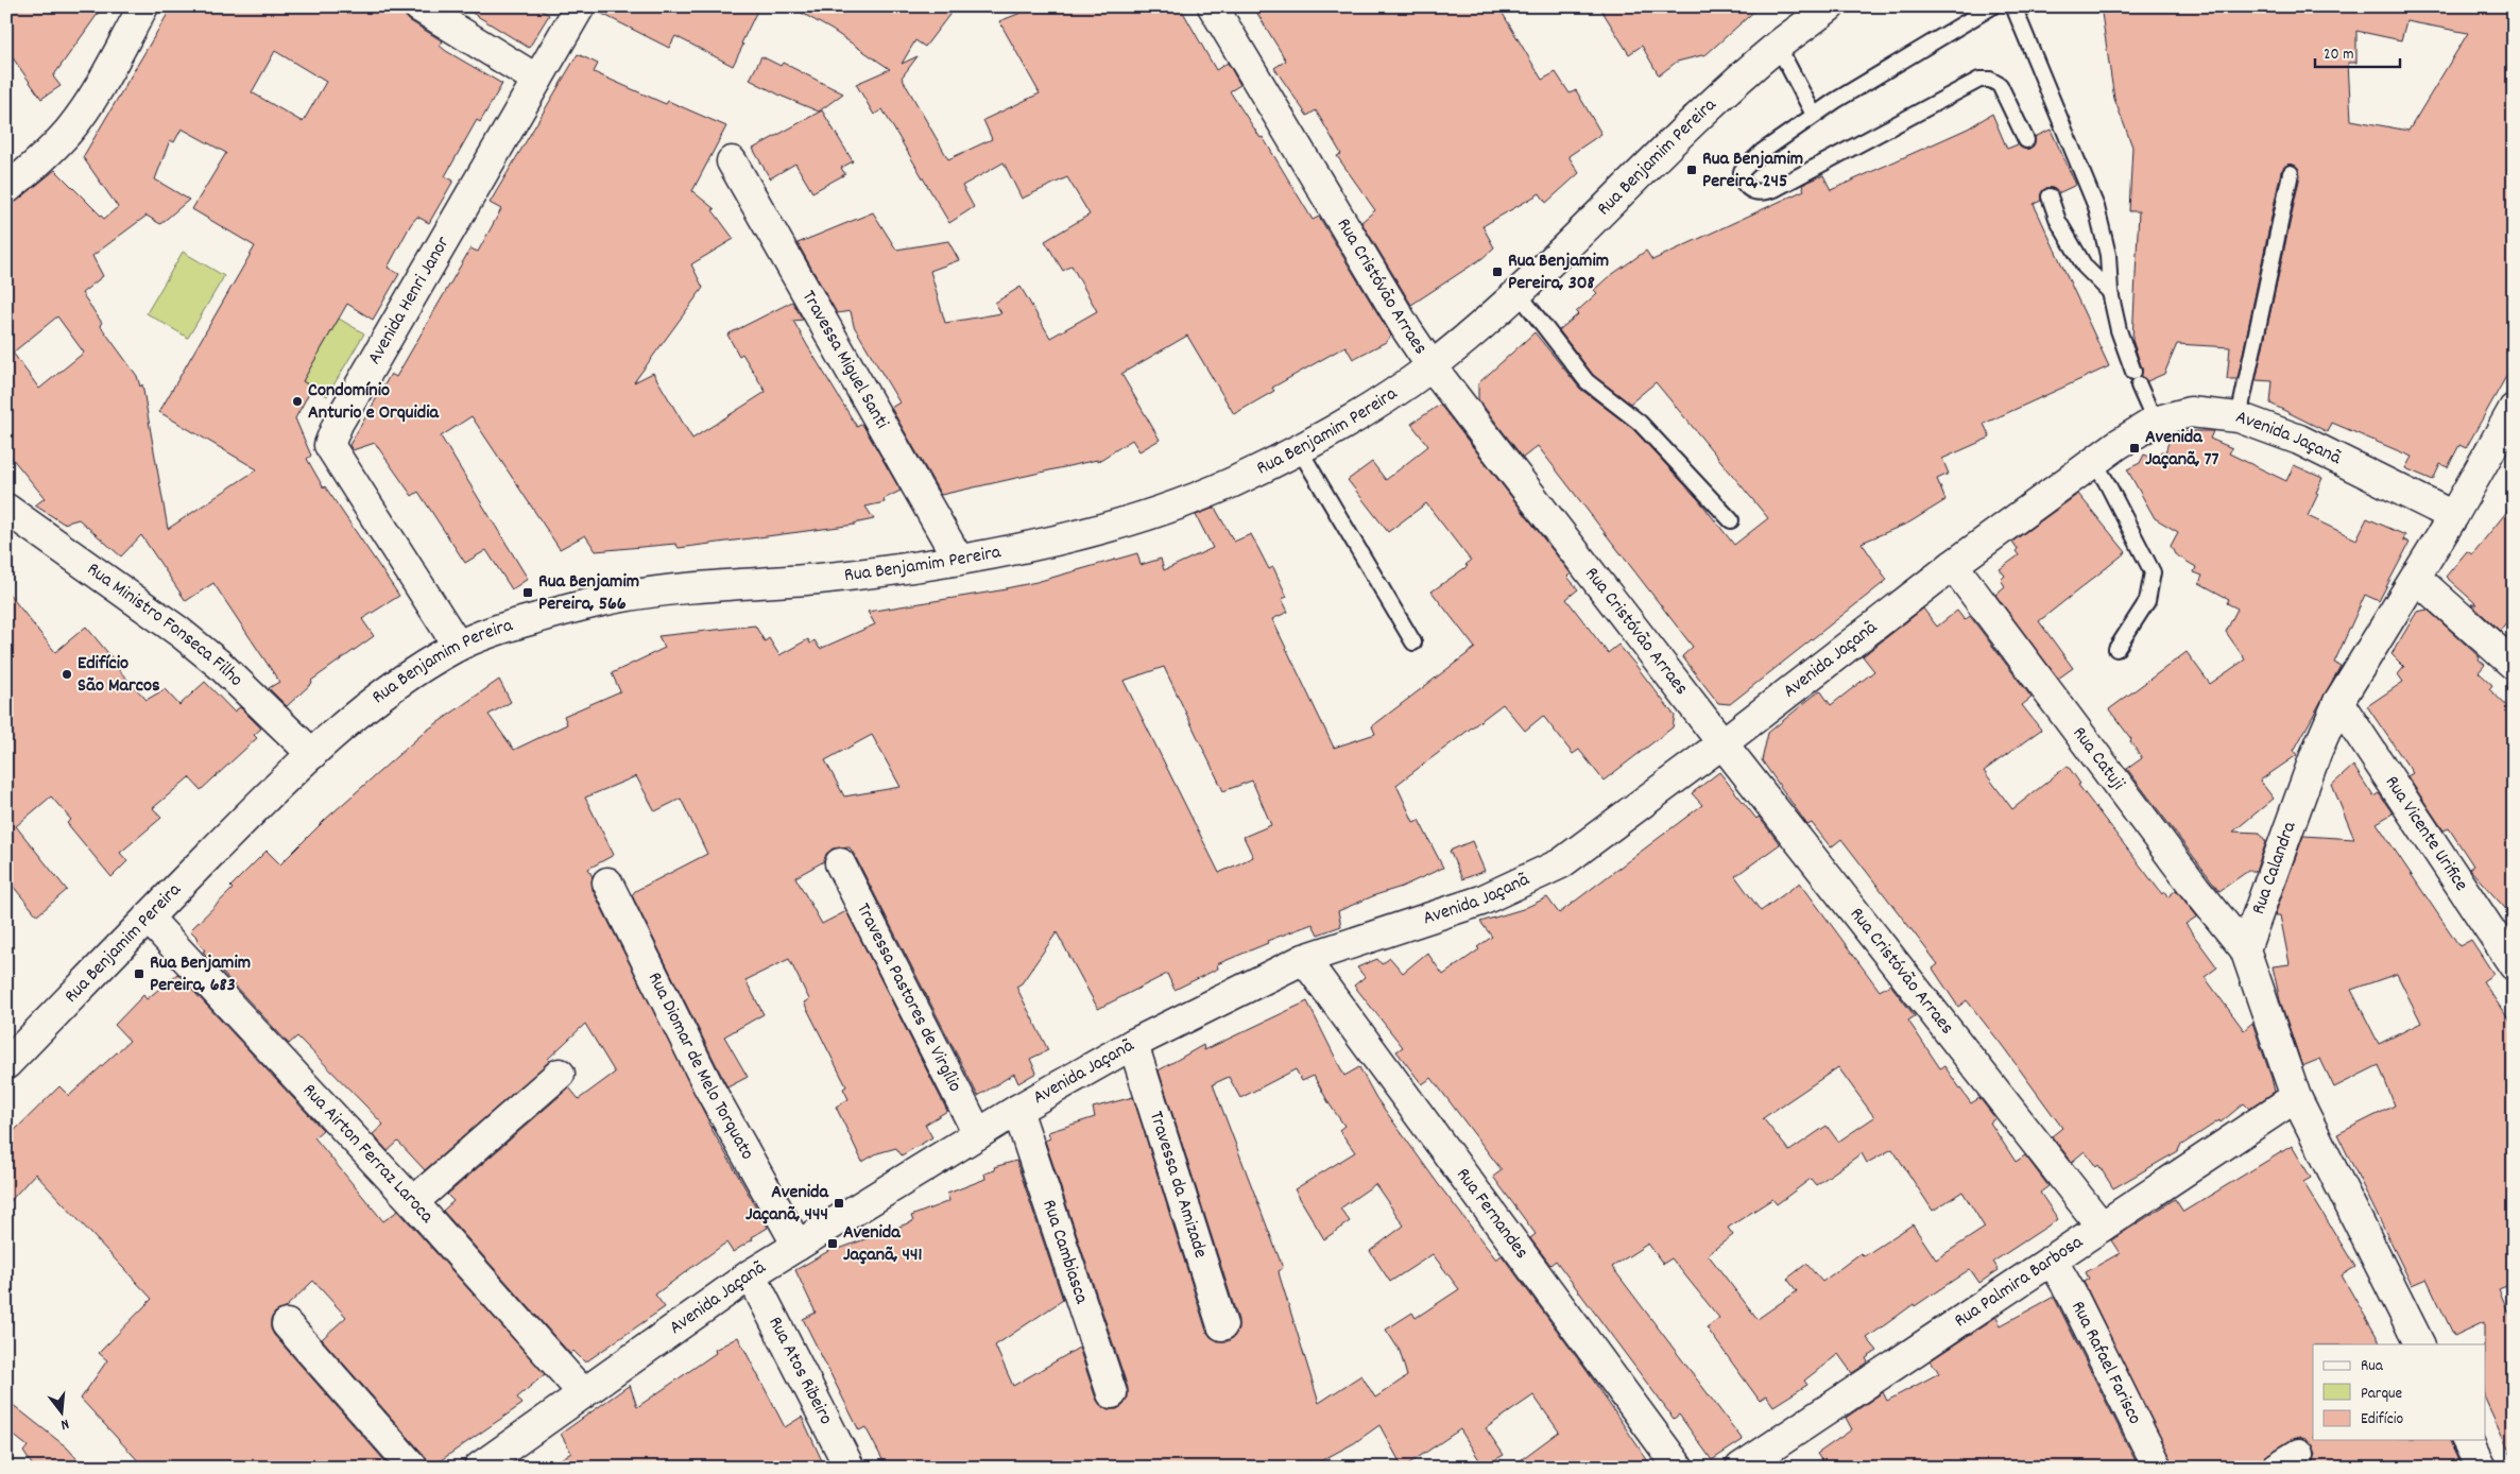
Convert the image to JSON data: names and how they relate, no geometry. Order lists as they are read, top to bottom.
{
  "streets": {
    "street": [
      "Rua Benjamim Pereira",
      "Rua Cristóvão Arraes",
      "Avenida Henri Janor",
      "Travessa Miguel Santi",
      "Avenida Jaçanã",
      "Rua Ministro Fonseca Filho",
      "Rua Catuji",
      "Rua Vicente Urifice",
      "Rua Calandra",
      "Travessa Pastores de Virgílio",
      "Rua Diomar de Melo Torquato",
      "Rua Airton Ferraz Laroca",
      "Travessa da Amizade",
      "Rua Fernandes",
      "Rua Cambiasca",
      "Rua Palmira Barbosa",
      "Rua Rafael Farisco",
      "Rua Atos Ribeiro"
    ]
  },
  "crossings": [
    ["Rua Benjamim Pereira", "Rua Cristóvão Arraes"],
    ["Rua Benjamim Pereira", "Avenida Henri Janor"],
    ["Rua Benjamim Pereira", "Travessa Miguel Santi"],
    ["Rua Benjamim Pereira", "Rua Ministro Fonseca Filho"],
    ["Rua Benjamim Pereira", "Rua Airton Ferraz Laroca"],
    ["Rua Cristóvão Arraes", "Avenida Jaçanã"],
    ["Rua Cristóvão Arraes", "Rua Palmira Barbosa"],
    ["Avenida Jaçanã", "Rua Catuji"],
    ["Avenida Jaçanã", "Rua Calandra"],
    ["Avenida Jaçanã", "Travessa Pastores de Virgílio"],
    ["Avenida Jaçanã", "Rua Diomar de Melo Torquato"],
    ["Avenida Jaçanã", "Rua Airton Ferraz Laroca"],
    ["Avenida Jaçanã", "Travessa da Amizade"],
    ["Avenida Jaçanã", "Rua Fernandes"],
    ["Avenida Jaçanã", "Rua Cambiasca"],
    ["Avenida Jaçanã", "Rua Atos Ribeiro"],
    ["Rua Catuji", "Rua Calandra"],
    ["Rua Vicente Urifice", "Rua Calandra"],
    ["Rua Palmira Barbosa", "Rua Rafael Farisco"]
  ],
  "places": {
    "transit": [
      "Rua Benjamim Pereira, 245",
      "Rua Benjamim Pereira, 308",
      "Avenida Jaçanã, 77",
      "Rua Benjamim Pereira, 566",
      "Rua Benjamim Pereira, 683",
      "Avenida Jaçanã, 444",
      "Avenida Jaçanã, 441"
    ],
    "other": ["Condomínio Anturio e Orquidia", "Edifício São Marcos"]
  },
  "legend": ["Rua", "Parque", "Edifício"],
  "scale_bar": "20 m",
  "north": "bottom"
}
